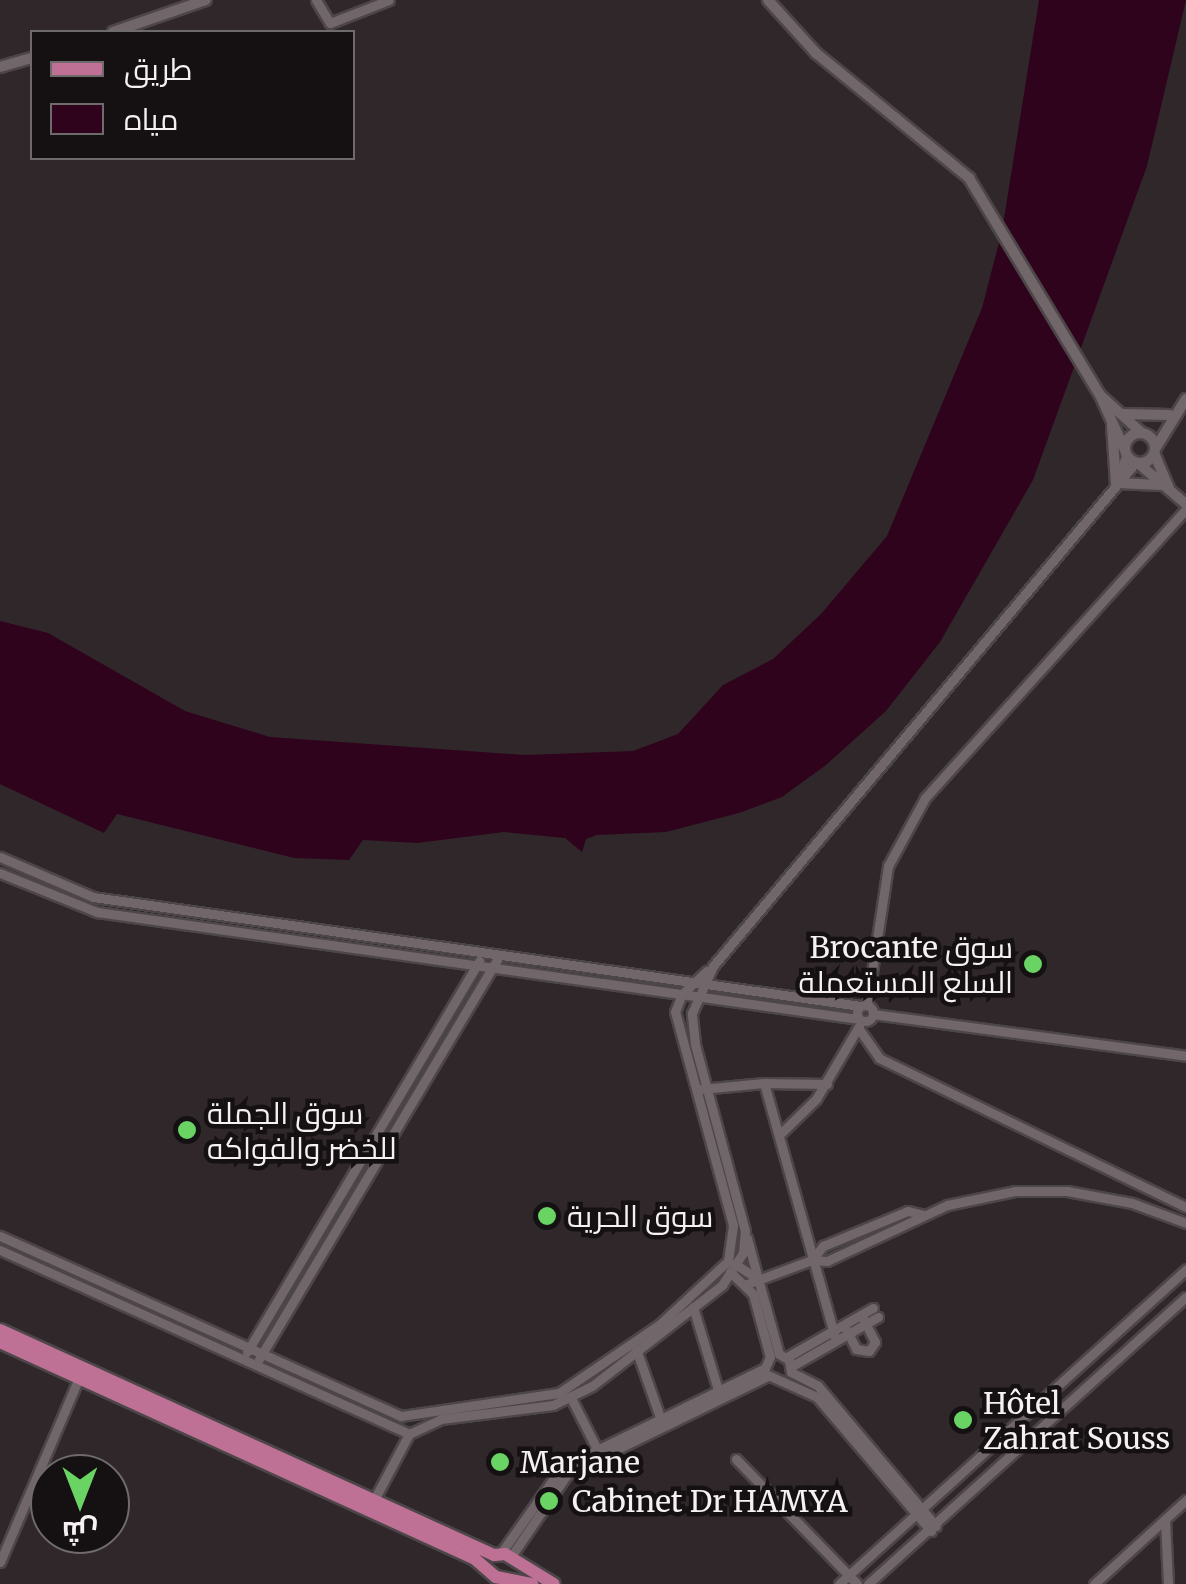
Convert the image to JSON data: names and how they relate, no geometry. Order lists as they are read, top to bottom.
{
  "places": [
    "Brocante سوق السلع المستعملة",
    "سوق الجملة للخضر والفواكه",
    "سوق الحرية",
    "Hôtel Zahrat Souss",
    "Marjane",
    "Cabinet Dr HAMYA"
  ],
  "legend": ["طريق", "مياه"],
  "north": "bottom"
}
